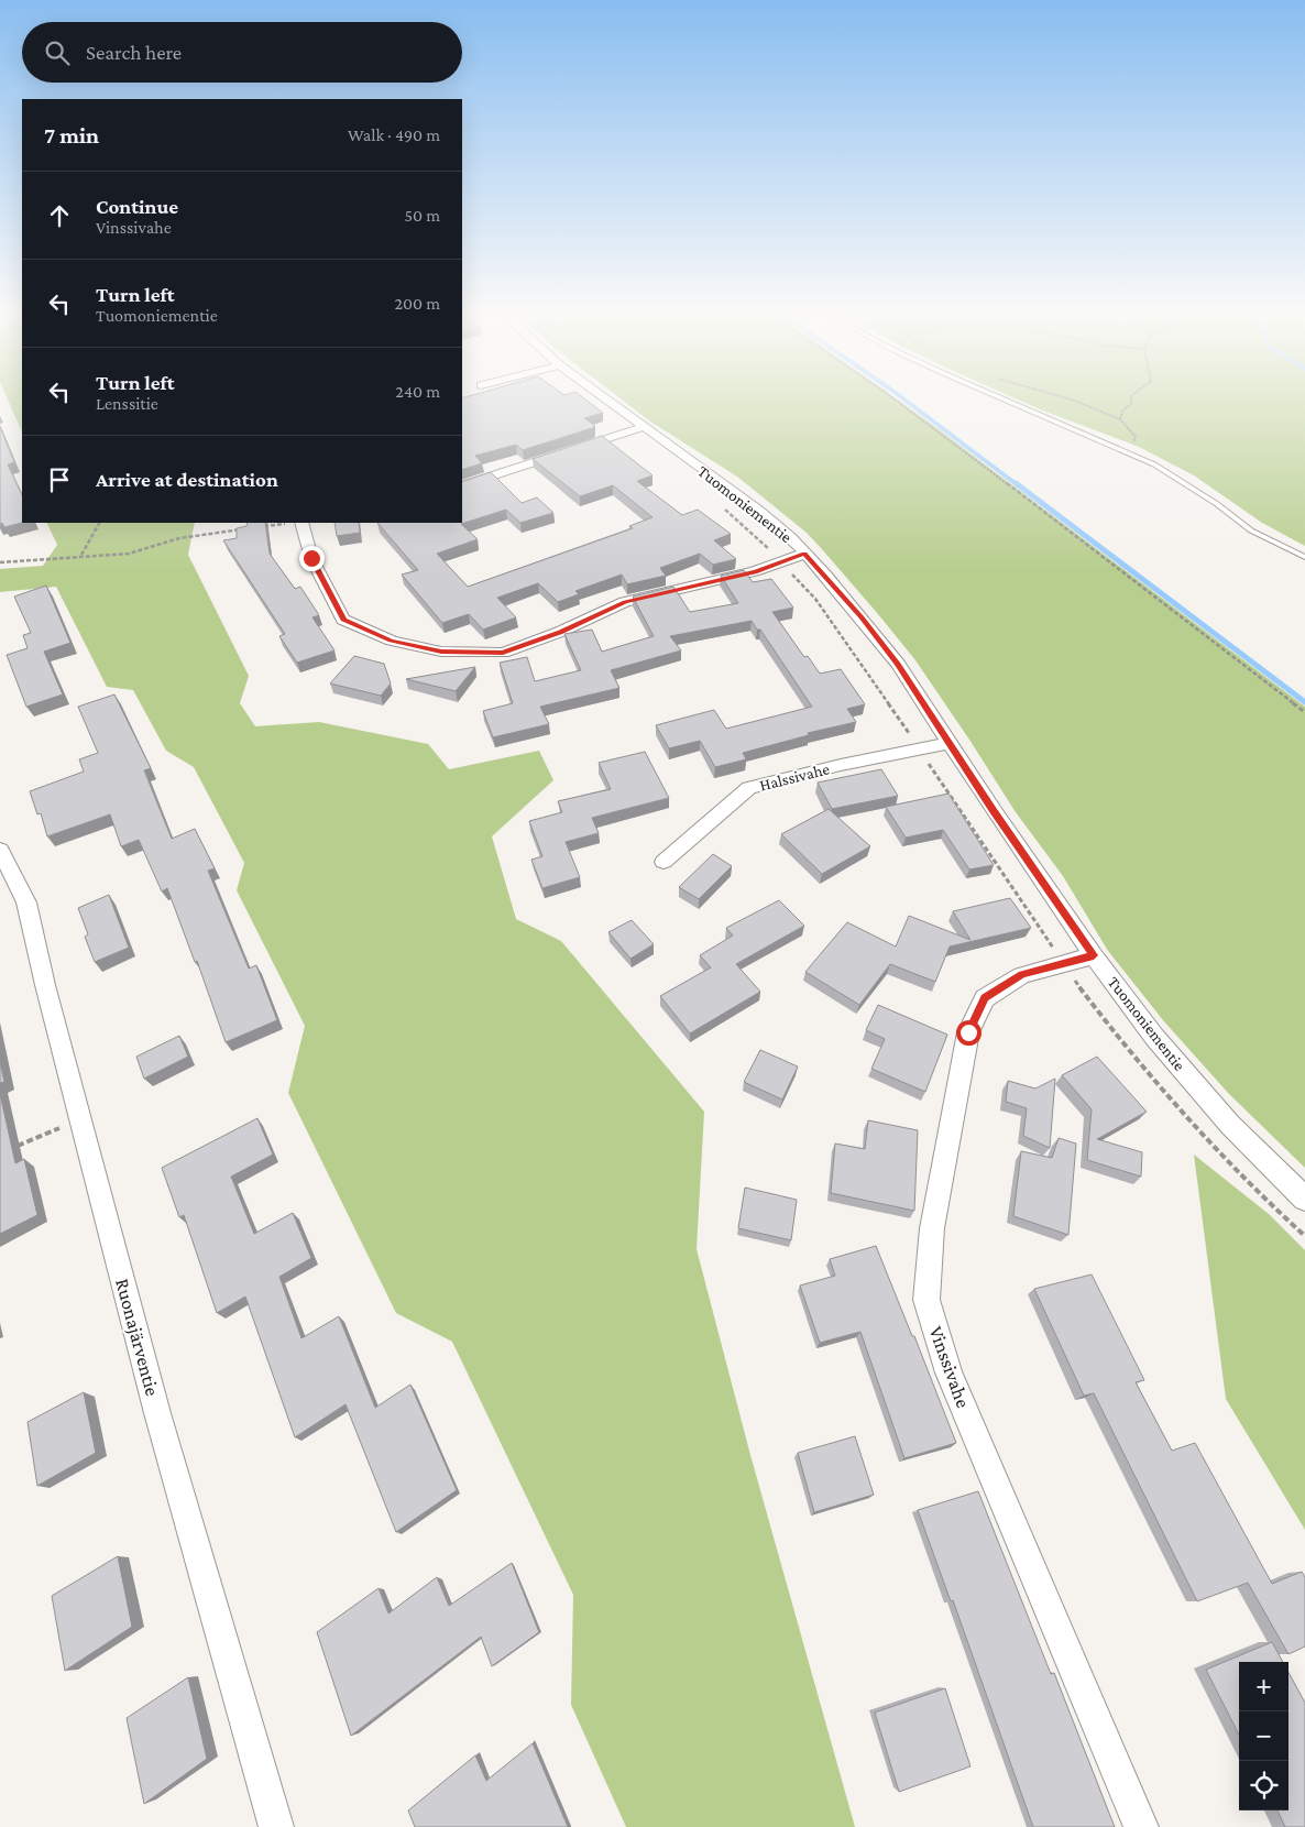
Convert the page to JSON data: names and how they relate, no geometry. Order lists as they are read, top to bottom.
{
  "streets": {
    "street": [
      "Tuomoniementie",
      "Halssivahe",
      "Ruonajärventie",
      "Vinssivahe"
    ]
  },
  "crossings": [
    ["Tuomoniementie", "Halssivahe"],
    ["Tuomoniementie", "Vinssivahe"]
  ],
  "page": {
    "search": "Search here",
    "heading": ["7 min", "Walk · 490 m"],
    "list": [
      ["Continue", "Vinssivahe", "50 m"],
      ["Turn left", "Tuomoniementie", "200 m"],
      ["Turn left", "Lenssitie", "240 m"],
      "Arrive at destination"
    ],
    "map_buttons": ["+", "−"]
  }
}
